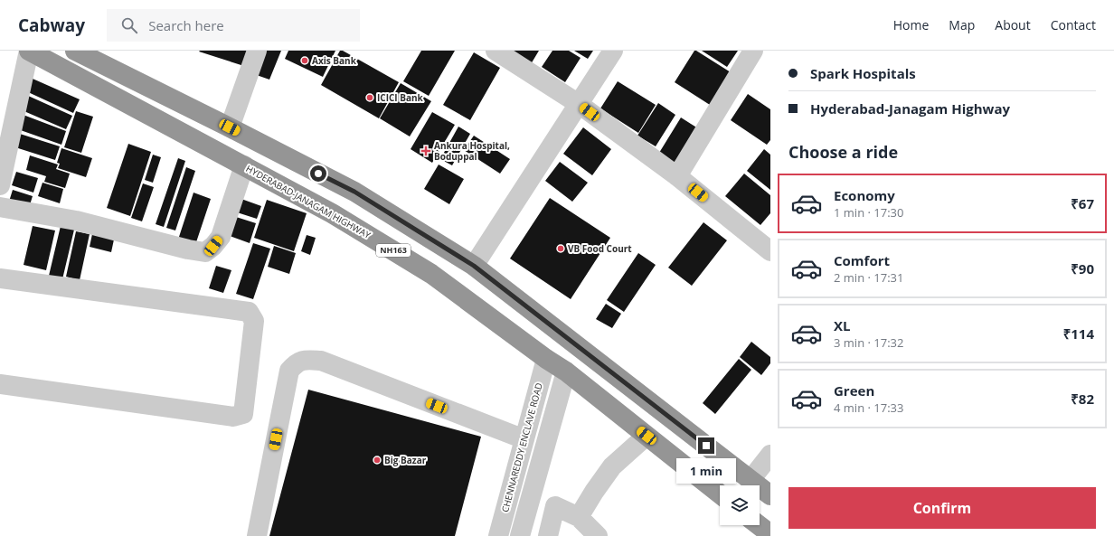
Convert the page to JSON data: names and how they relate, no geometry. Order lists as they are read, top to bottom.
{
  "streets": {
    "highway": ["HYDERABAD-JANAGAM HIGHWAY", "NH163"],
    "street": ["CHENNAREDDY ENCLAVE ROAD"]
  },
  "crossings": [
    ["HYDERABAD-JANAGAM HIGHWAY", "CHENNAREDDY ENCLAVE ROAD"]
  ],
  "places": {
    "other": [
      "Axis Bank",
      "ICICI Bank",
      "VB Food Court",
      "Big Bazar"
    ],
    "health": ["Ankura Hospital, Boduppal"]
  },
  "page": {
    "header": "Cabway",
    "search": "Search here",
    "nav": [
      "Home",
      "Map",
      "About",
      "Contact"
    ],
    "banner": ["Spark Hospitals", "Hyderabad-Janagam Highway"],
    "heading": "Choose a ride",
    "list": [
      {
        "name": "Economy",
        "note": "1 min · 17:30",
        "value": "₹67"
      },
      {
        "name": "Comfort",
        "note": "2 min · 17:31",
        "value": "₹90"
      },
      {
        "name": "XL",
        "note": "3 min · 17:32",
        "value": "₹114"
      },
      {
        "name": "Green",
        "note": "4 min · 17:33",
        "value": "₹82"
      }
    ],
    "bubble": "1 min",
    "buttons": "Confirm"
  }
}
